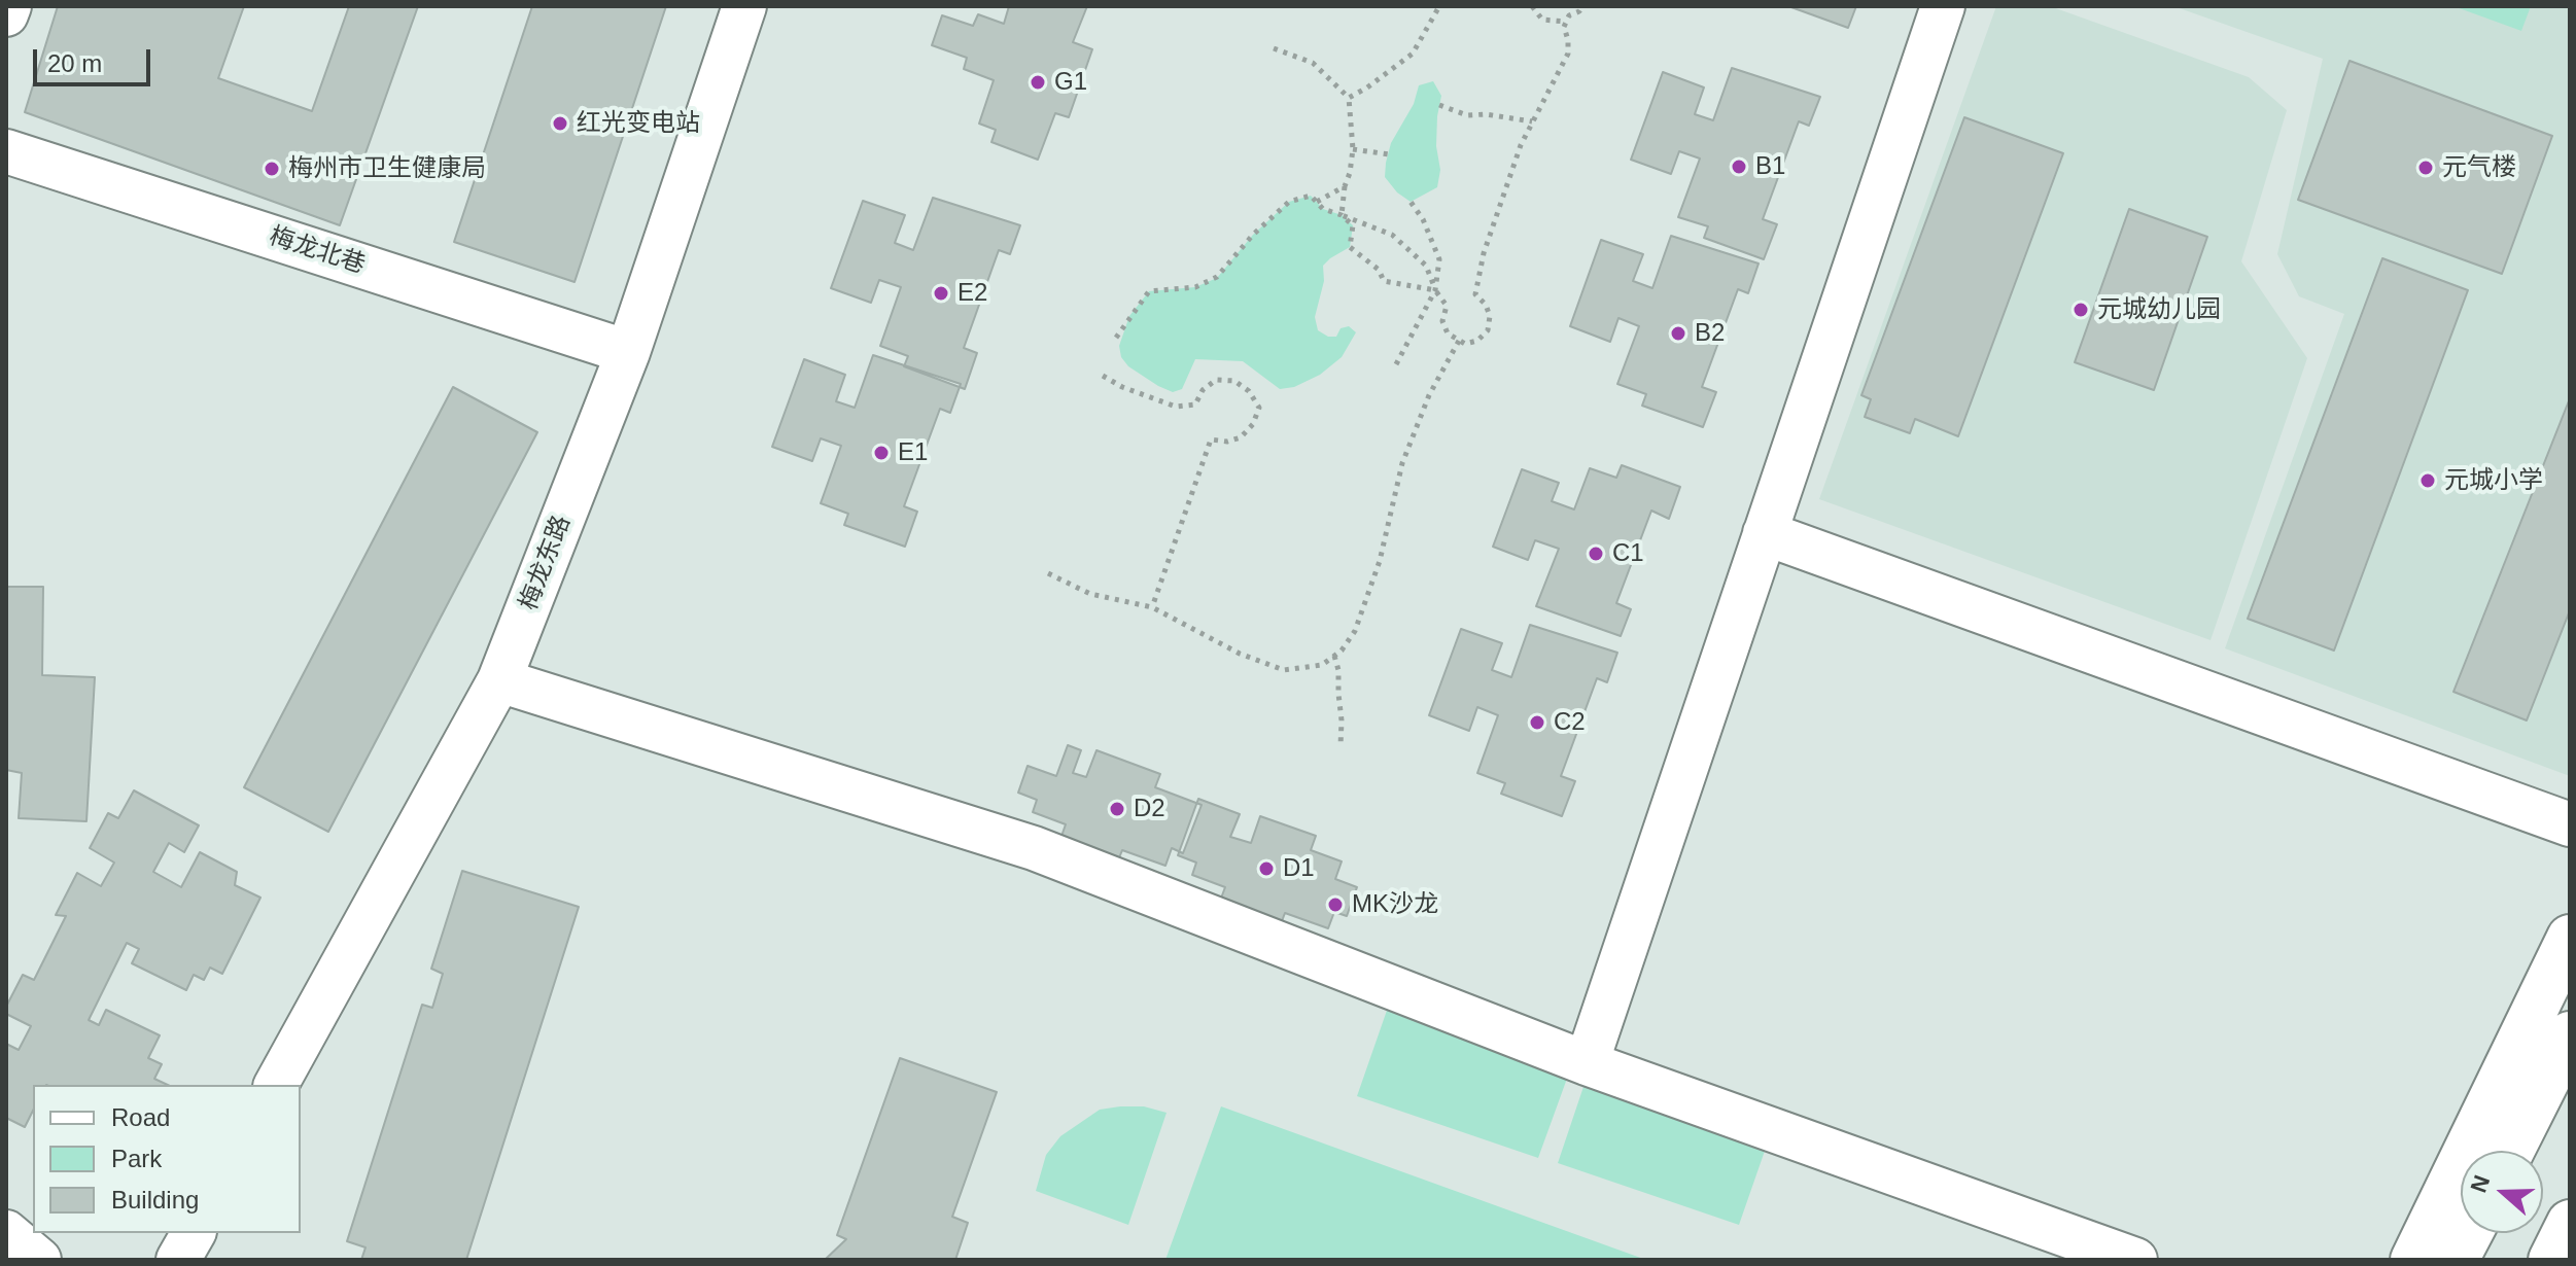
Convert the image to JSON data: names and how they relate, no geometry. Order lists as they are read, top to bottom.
{
  "streets": {
    "street": ["梅龙北巷", "梅龙东路"]
  },
  "crossings": [
    ["梅龙北巷", "梅龙东路"]
  ],
  "places": [
    "G1",
    "红光变电站",
    "B1",
    "元气楼",
    "梅州市卫生健康局",
    "E2",
    "元城幼儿园",
    "B2",
    "E1",
    "元城小学",
    "C1",
    "C2",
    "D2",
    "D1",
    "MK沙龙"
  ],
  "legend": ["Road", "Park", "Building"],
  "scale_bar": "20 m",
  "north": "left"
}
